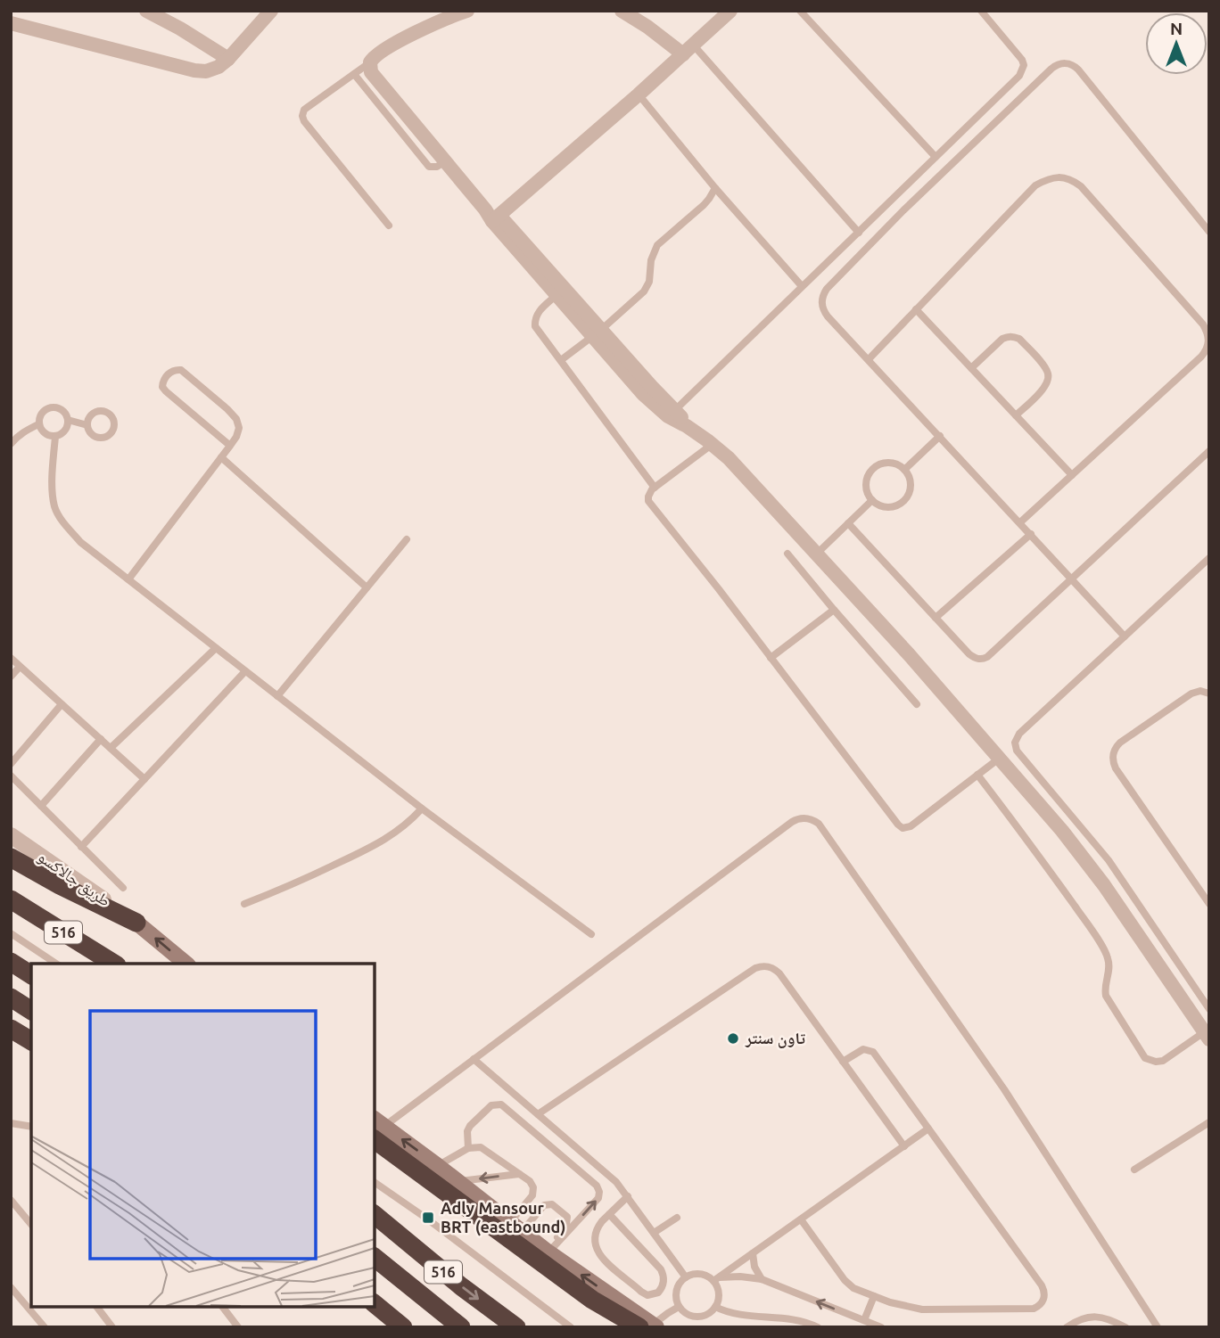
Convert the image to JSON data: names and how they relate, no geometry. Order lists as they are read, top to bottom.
{
  "streets": {
    "highway": ["516"],
    "street": ["طريق جالاكسو"]
  },
  "places": {
    "other": ["تاون سنتر"],
    "transit": ["Adly Mansour BRT (eastbound)"]
  },
  "north": "top"
}
